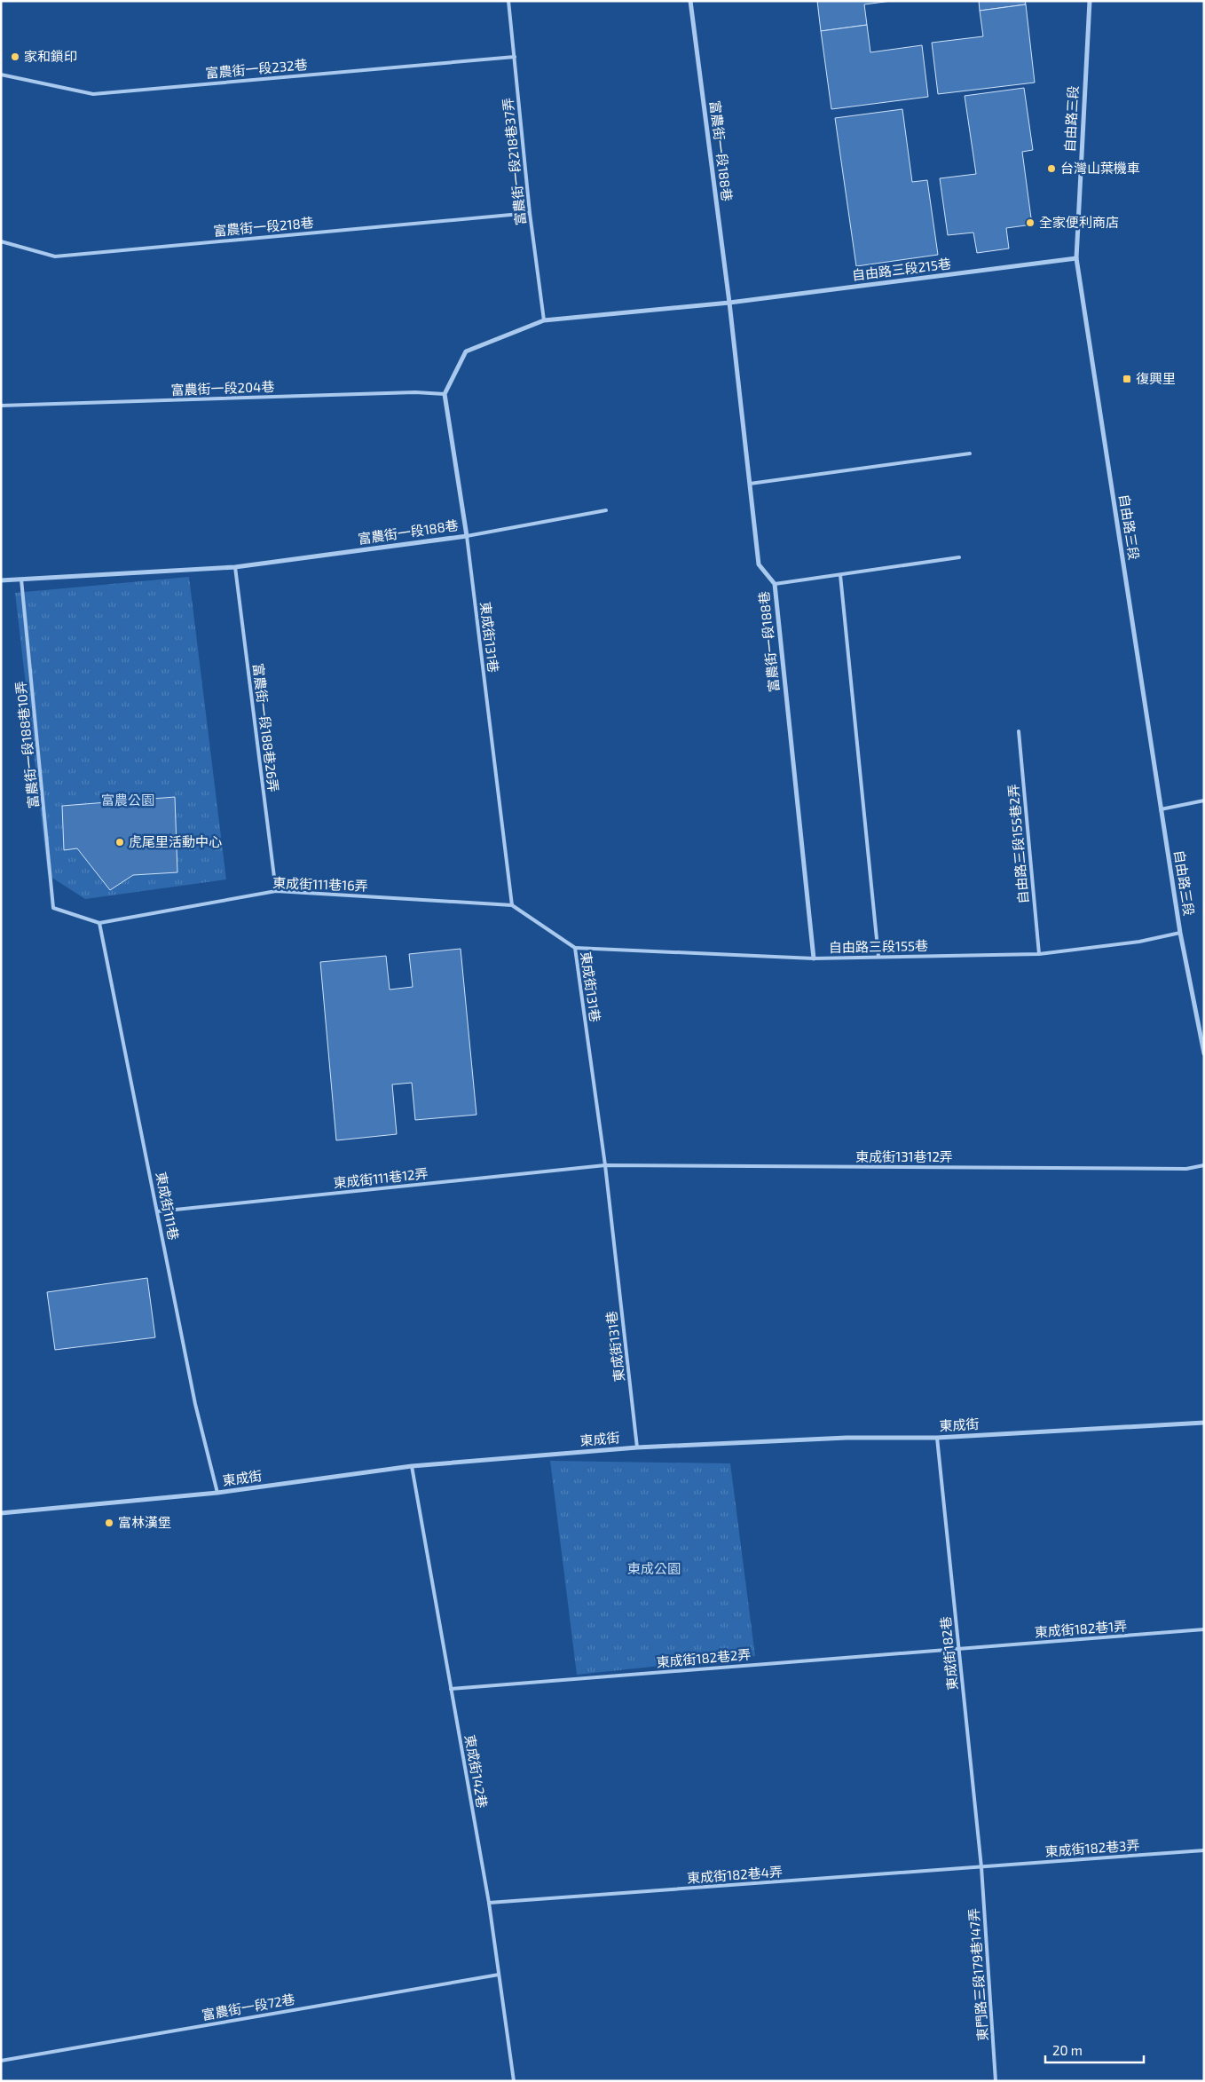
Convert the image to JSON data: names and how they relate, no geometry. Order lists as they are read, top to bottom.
{
  "streets": {
    "street": [
      "自由路三段",
      "富農街一段188巷",
      "自由路三段215巷",
      "東成街"
    ],
    "lane": [
      "富農街一段232巷",
      "富農街一段218巷37弄",
      "富農街一段218巷",
      "富農街一段204巷",
      "東成街131巷",
      "富農街一段188巷26弄",
      "富農街一段188巷10弄",
      "自由路三段155巷2弄",
      "東成街111巷16弄",
      "自由路三段155巷",
      "東成街131巷12弄",
      "東成街111巷12弄",
      "東成街111巷",
      "東成街182巷1弄",
      "東成街182巷",
      "東成街182巷2弄",
      "東成街142巷",
      "東成街182巷3弄",
      "東成街182巷4弄",
      "東門路三段179巷147弄",
      "富農街一段72巷"
    ]
  },
  "crossings": [
    ["富農街一段232巷", "富農街一段218巷37弄"],
    ["自由路三段", "自由路三段215巷"],
    ["自由路三段", "自由路三段155巷"],
    ["富農街一段188巷", "自由路三段215巷"],
    ["富農街一段188巷", "富農街一段204巷"],
    ["富農街一段188巷", "東成街131巷"],
    ["富農街一段188巷", "富農街一段188巷26弄"],
    ["富農街一段188巷", "富農街一段188巷10弄"],
    ["富農街一段188巷", "自由路三段155巷"],
    ["富農街一段218巷37弄", "富農街一段218巷"],
    ["東成街131巷", "東成街111巷16弄"],
    ["東成街131巷", "自由路三段155巷"],
    ["東成街131巷", "東成街131巷12弄"],
    ["東成街131巷", "東成街111巷12弄"],
    ["東成街131巷", "東成街"],
    ["富農街一段188巷26弄", "東成街111巷16弄"],
    ["富農街一段188巷10弄", "東成街111巷16弄"],
    ["自由路三段155巷2弄", "自由路三段155巷"],
    ["東成街111巷16弄", "東成街111巷"],
    ["東成街131巷12弄", "東成街111巷12弄"],
    ["東成街111巷12弄", "東成街111巷"],
    ["東成街111巷", "東成街"],
    ["東成街", "東成街182巷"],
    ["東成街", "東成街142巷"],
    ["東成街182巷1弄", "東成街182巷"],
    ["東成街182巷1弄", "東成街182巷2弄"],
    ["東成街182巷", "東成街182巷2弄"],
    ["東成街182巷", "東成街182巷3弄"],
    ["東成街182巷", "東成街182巷4弄"],
    ["東成街182巷", "東門路三段179巷147弄"],
    ["東成街182巷2弄", "東成街142巷"],
    ["東成街142巷", "東成街182巷4弄"],
    ["東成街142巷", "富農街一段72巷"],
    ["東成街182巷3弄", "東成街182巷4弄"],
    ["東成街182巷3弄", "東門路三段179巷147弄"],
    ["東成街182巷4弄", "東門路三段179巷147弄"]
  ],
  "parks": ["富農公園", "東成公園"],
  "places": {
    "other": [
      "家和鎖印",
      "台灣山葉機車",
      "全家便利商店",
      "虎尾里活動中心",
      "富林漢堡"
    ],
    "transit": ["復興里"]
  },
  "scale_bar": "20 m"
}
